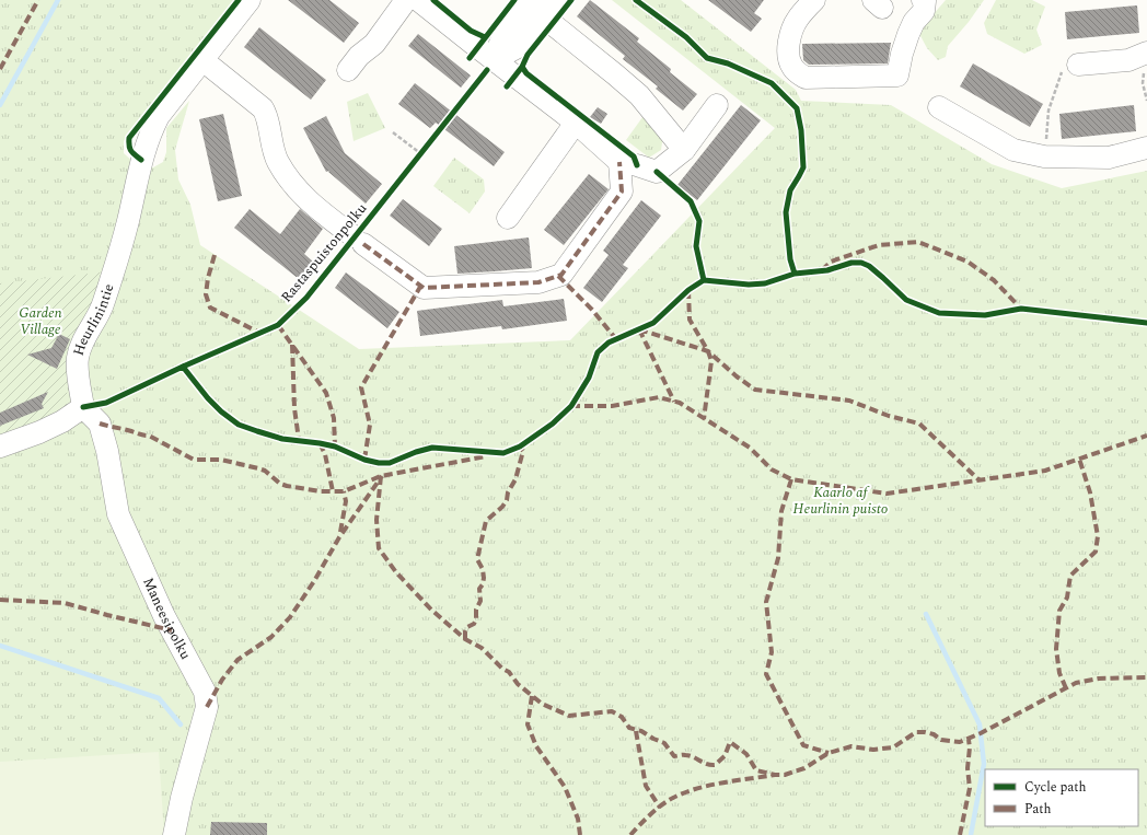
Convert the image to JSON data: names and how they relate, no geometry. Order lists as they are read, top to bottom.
{
  "streets": {
    "street": ["Heurlinintie", "Maneesipolku"],
    "cycle path": ["Rastaspuistonpolku"]
  },
  "crossings": [
    ["Heurlinintie", "Maneesipolku"]
  ],
  "parks": ["Garden Village", "Kaarlo af Heurlinin puisto"],
  "legend": ["Cycle path", "Path"]
}
